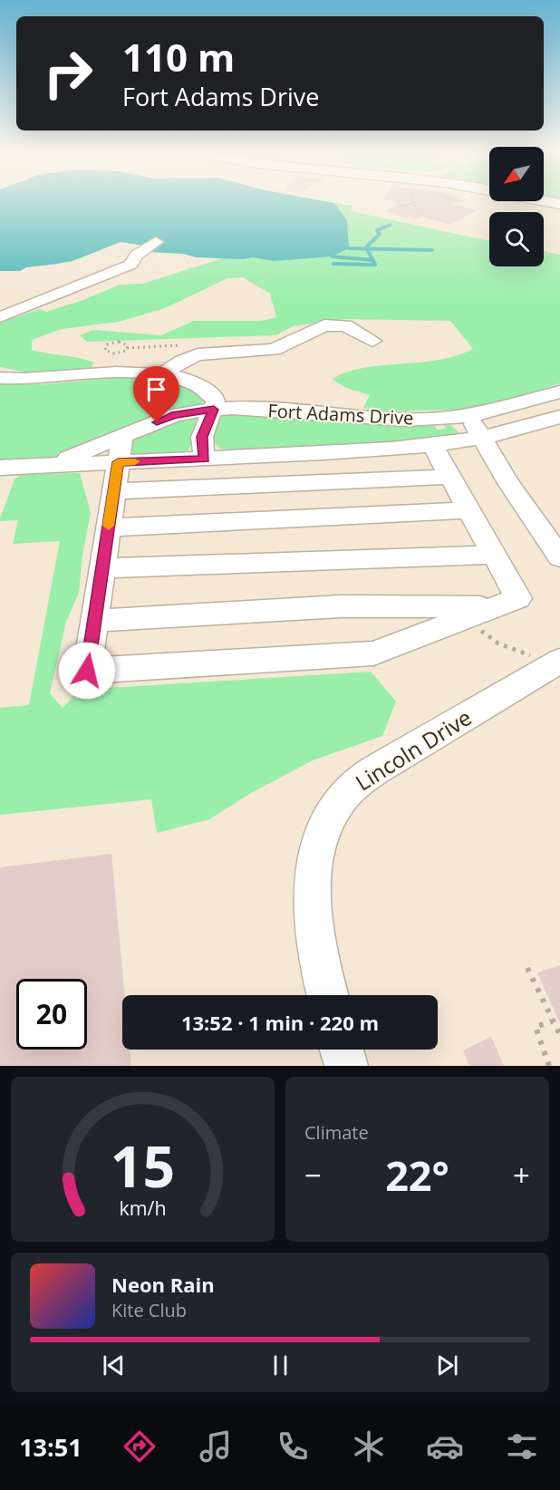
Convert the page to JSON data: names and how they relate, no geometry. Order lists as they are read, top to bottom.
{
  "streets": {
    "street": ["Fort Adams Drive", "Lincoln Drive"]
  },
  "north": "bottom left",
  "page": {
    "turn": ["110 m", "Fort Adams Drive"],
    "limit": "20",
    "trip": "13:52 · 1 min · 220 m",
    "tile": "Climate",
    "heat": ["−", "22°", "+"],
    "song": ["Neon Rain", "Kite Club"],
    "tabs": "13:51",
    "gauge": ["15", "km/h"]
  }
}
